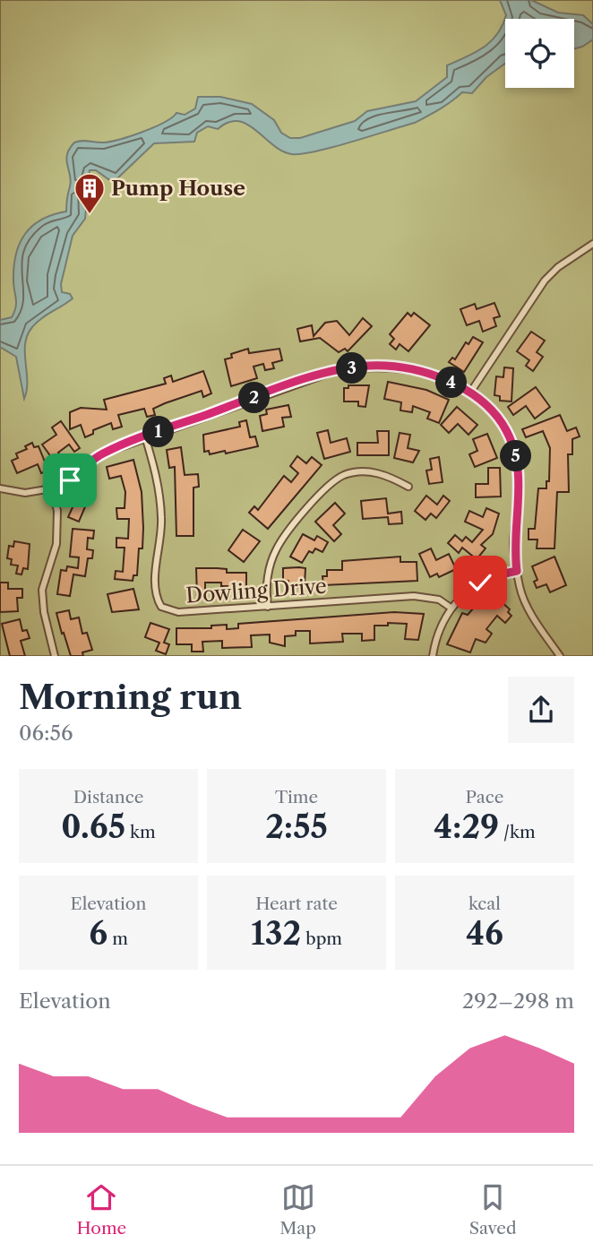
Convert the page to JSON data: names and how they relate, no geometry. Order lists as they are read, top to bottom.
{
  "streets": {
    "street": ["Dowling Drive"]
  },
  "places": {
    "building": ["Pump House"]
  },
  "page": {
    "pins": [
      "3",
      "4",
      "2",
      "1",
      "5"
    ],
    "heading": ["Morning run", "06:56"],
    "stats": [
      ["Distance", "0.65 km"],
      ["Time", "2:55"],
      ["Pace", "4:29 /km"],
      ["Elevation", "6 m"],
      ["Heart rate", "132 bpm"],
      ["kcal", "46"]
    ],
    "chart": ["Elevation", "292–298 m"],
    "tabs": ["Home", "Map", "Saved"]
  }
}
